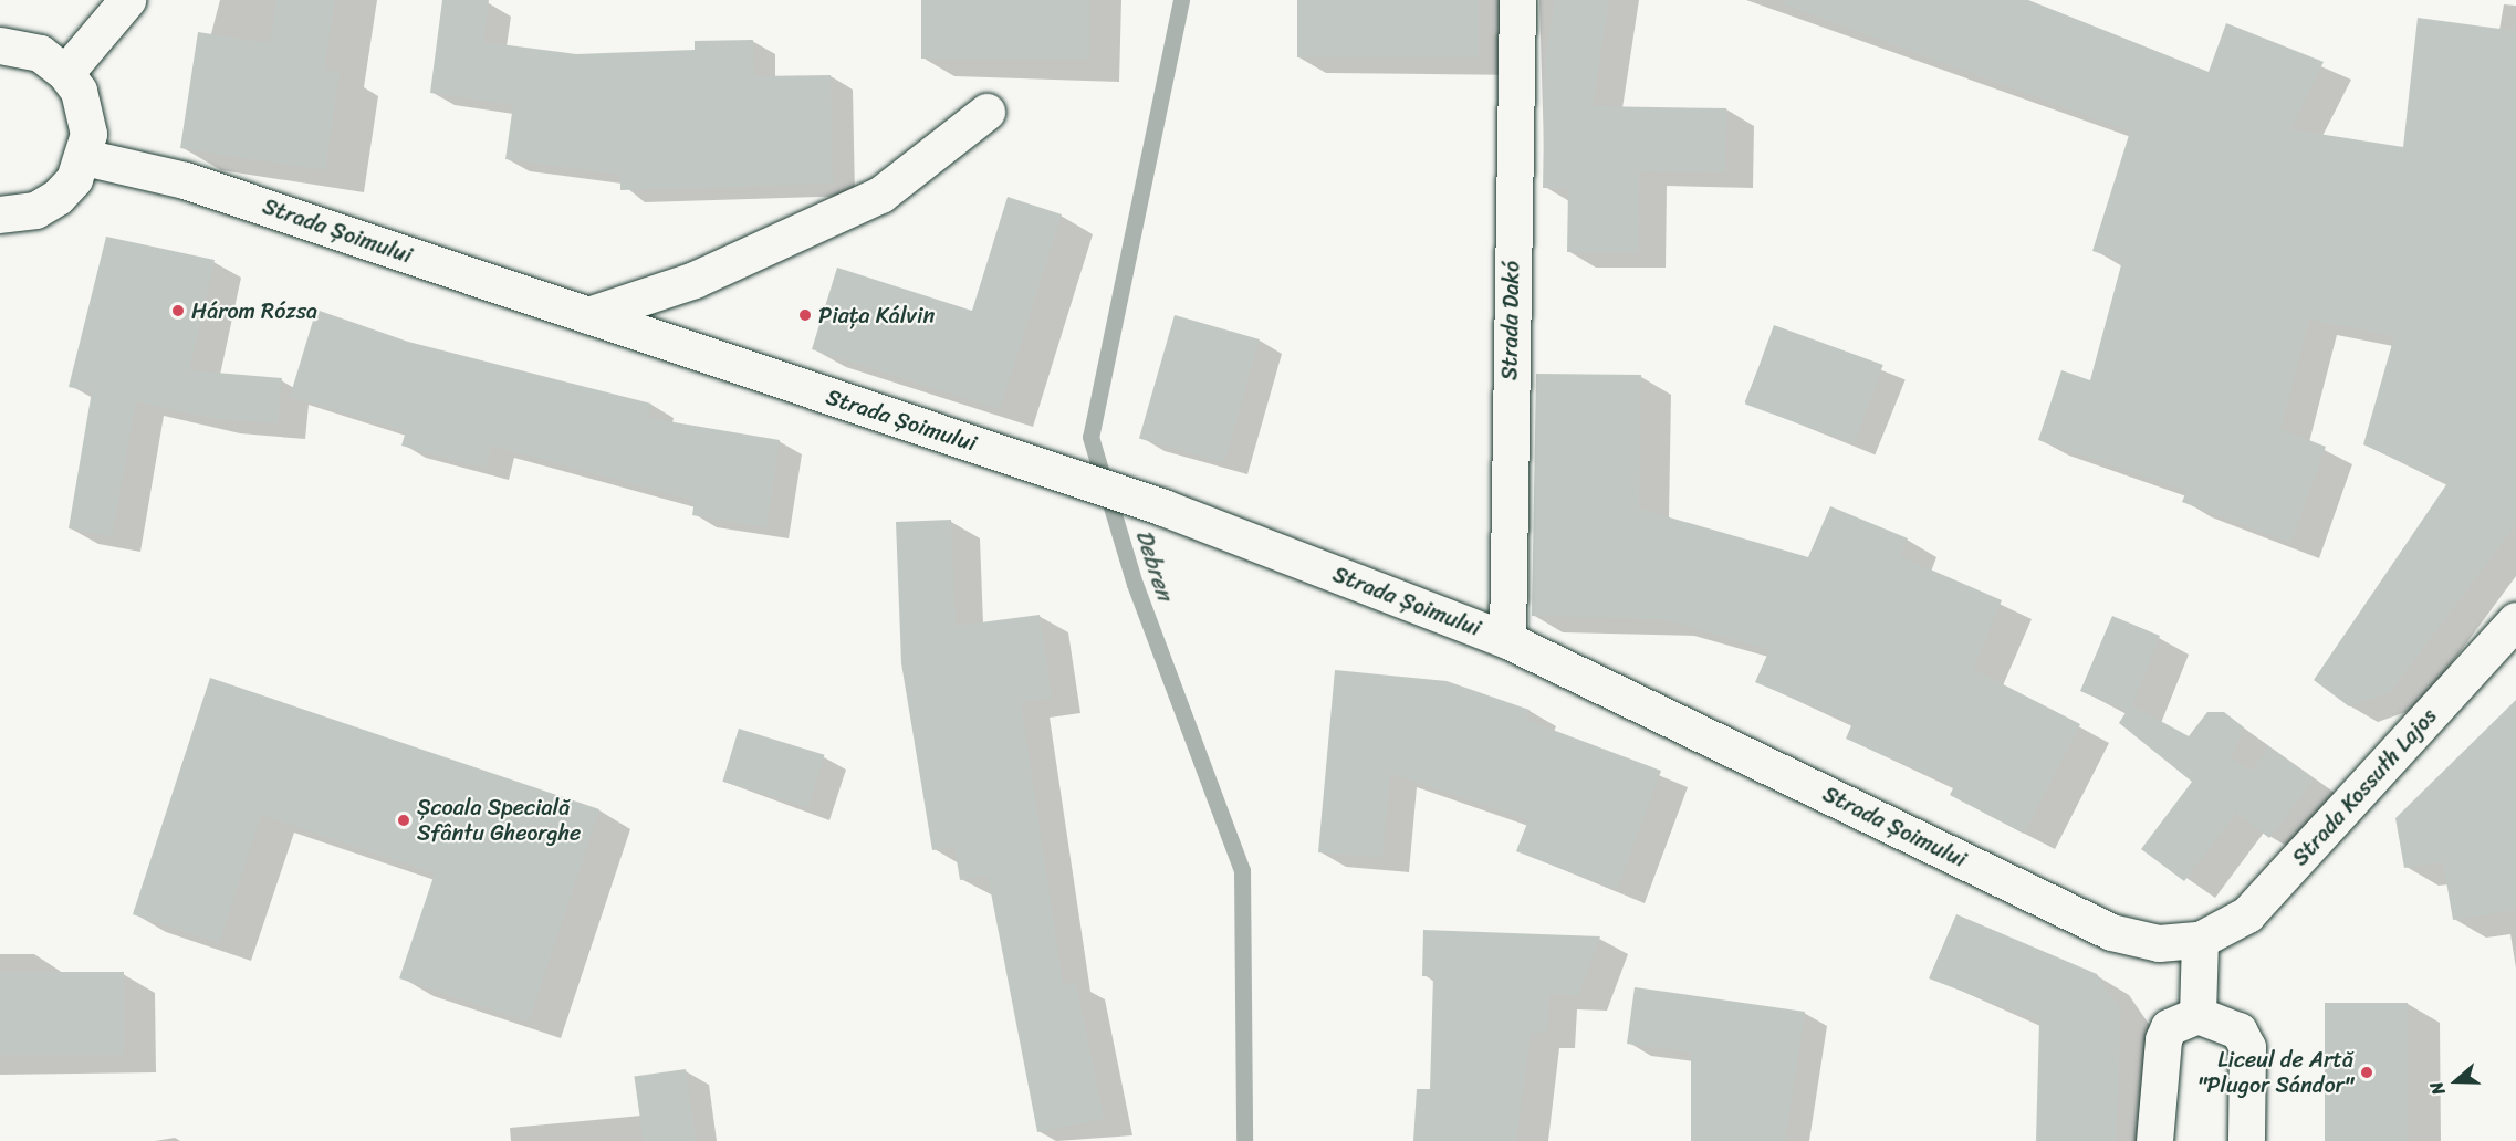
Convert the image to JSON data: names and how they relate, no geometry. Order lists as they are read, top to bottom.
{
  "streets": {
    "main road": ["Strada Șoimului", "Strada Dakó", "Strada Kossuth Lajos"]
  },
  "crossings": [
    ["Strada Șoimului", "Strada Dakó"],
    ["Strada Șoimului", "Strada Kossuth Lajos"]
  ],
  "water": ["Debren"],
  "places": [
    "Három Rózsa",
    "Piața Kálvin",
    "Școala Specială Sfântu Gheorghe",
    "Liceul de Artă \"Plugor Sándor\""
  ],
  "north": "left"
}
